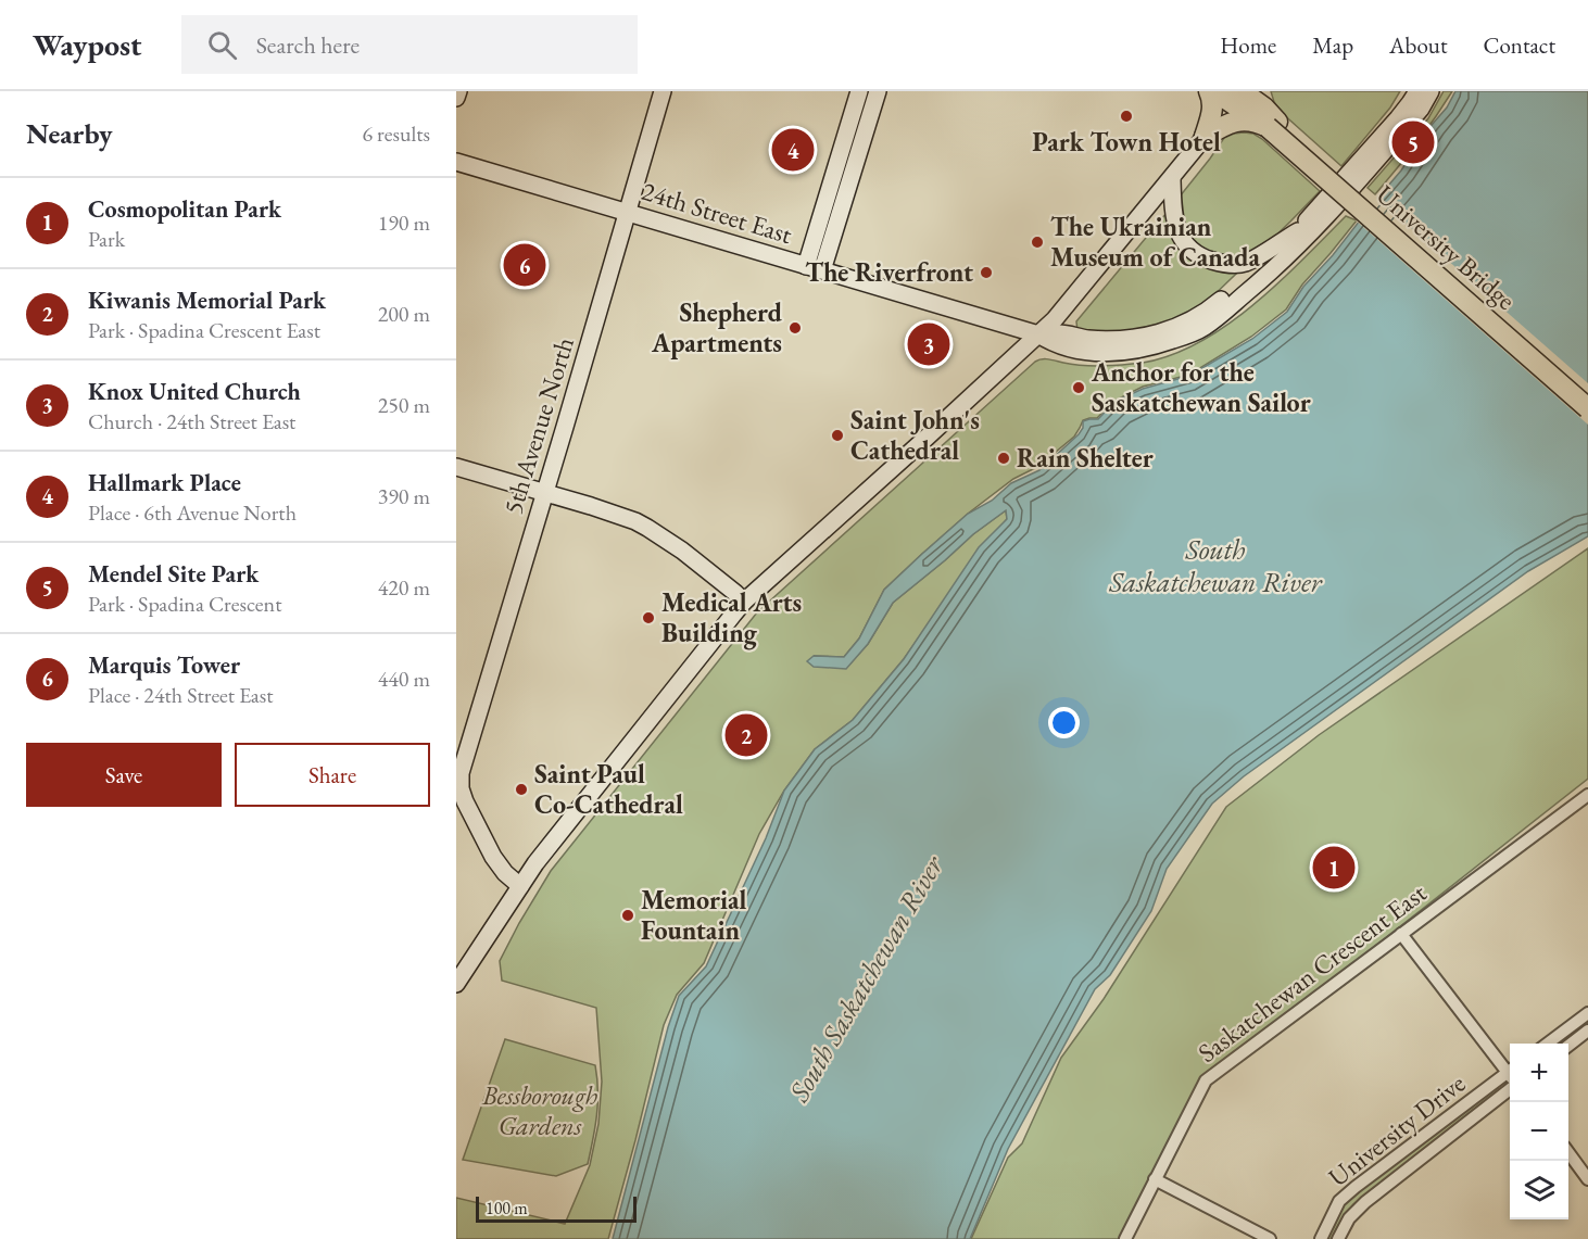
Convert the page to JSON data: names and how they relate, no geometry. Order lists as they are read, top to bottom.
{
  "streets": {
    "main road": ["University Bridge"],
    "street": [
      "24th Street East",
      "5th Avenue North",
      "Saskatchewan Crescent East",
      "University Drive"
    ]
  },
  "crossings": [
    ["24th Street East", "5th Avenue North"]
  ],
  "water": ["South Saskatchewan River"],
  "parks": ["Bessborough Gardens"],
  "places": [
    "Park Town Hotel",
    "The Ukrainian Museum of Canada",
    "The Riverfront",
    "Shepherd Apartments",
    "Anchor for the Saskatchewan Sailor",
    "Saint John's Cathedral",
    "Rain Shelter",
    "Medical Arts Building",
    "Saint Paul Co-Cathedral",
    "Memorial Fountain"
  ],
  "scale_bar": "100 m",
  "page": {
    "header": "Waypost",
    "search": "Search here",
    "nav": [
      "Home",
      "Map",
      "About",
      "Contact"
    ],
    "heading": ["Nearby", "6 results"],
    "pins": [
      "5",
      "4",
      "6",
      "3",
      "2",
      "1"
    ],
    "list": [
      {
        "mark": "1",
        "name": "Cosmopolitan Park",
        "note": "Park",
        "value": "190 m"
      },
      {
        "mark": "2",
        "name": "Kiwanis Memorial Park",
        "note": "Park · Spadina Crescent East",
        "value": "200 m"
      },
      {
        "mark": "3",
        "name": "Knox United Church",
        "note": "Church · 24th Street East",
        "value": "250 m"
      },
      {
        "mark": "4",
        "name": "Hallmark Place",
        "note": "Place · 6th Avenue North",
        "value": "390 m"
      },
      {
        "mark": "5",
        "name": "Mendel Site Park",
        "note": "Park · Spadina Crescent",
        "value": "420 m"
      },
      {
        "mark": "6",
        "name": "Marquis Tower",
        "note": "Place · 24th Street East",
        "value": "440 m"
      }
    ],
    "buttons": ["Save", "Share"],
    "map_buttons": ["+", "−"],
    "scale": "100 m"
  }
}
